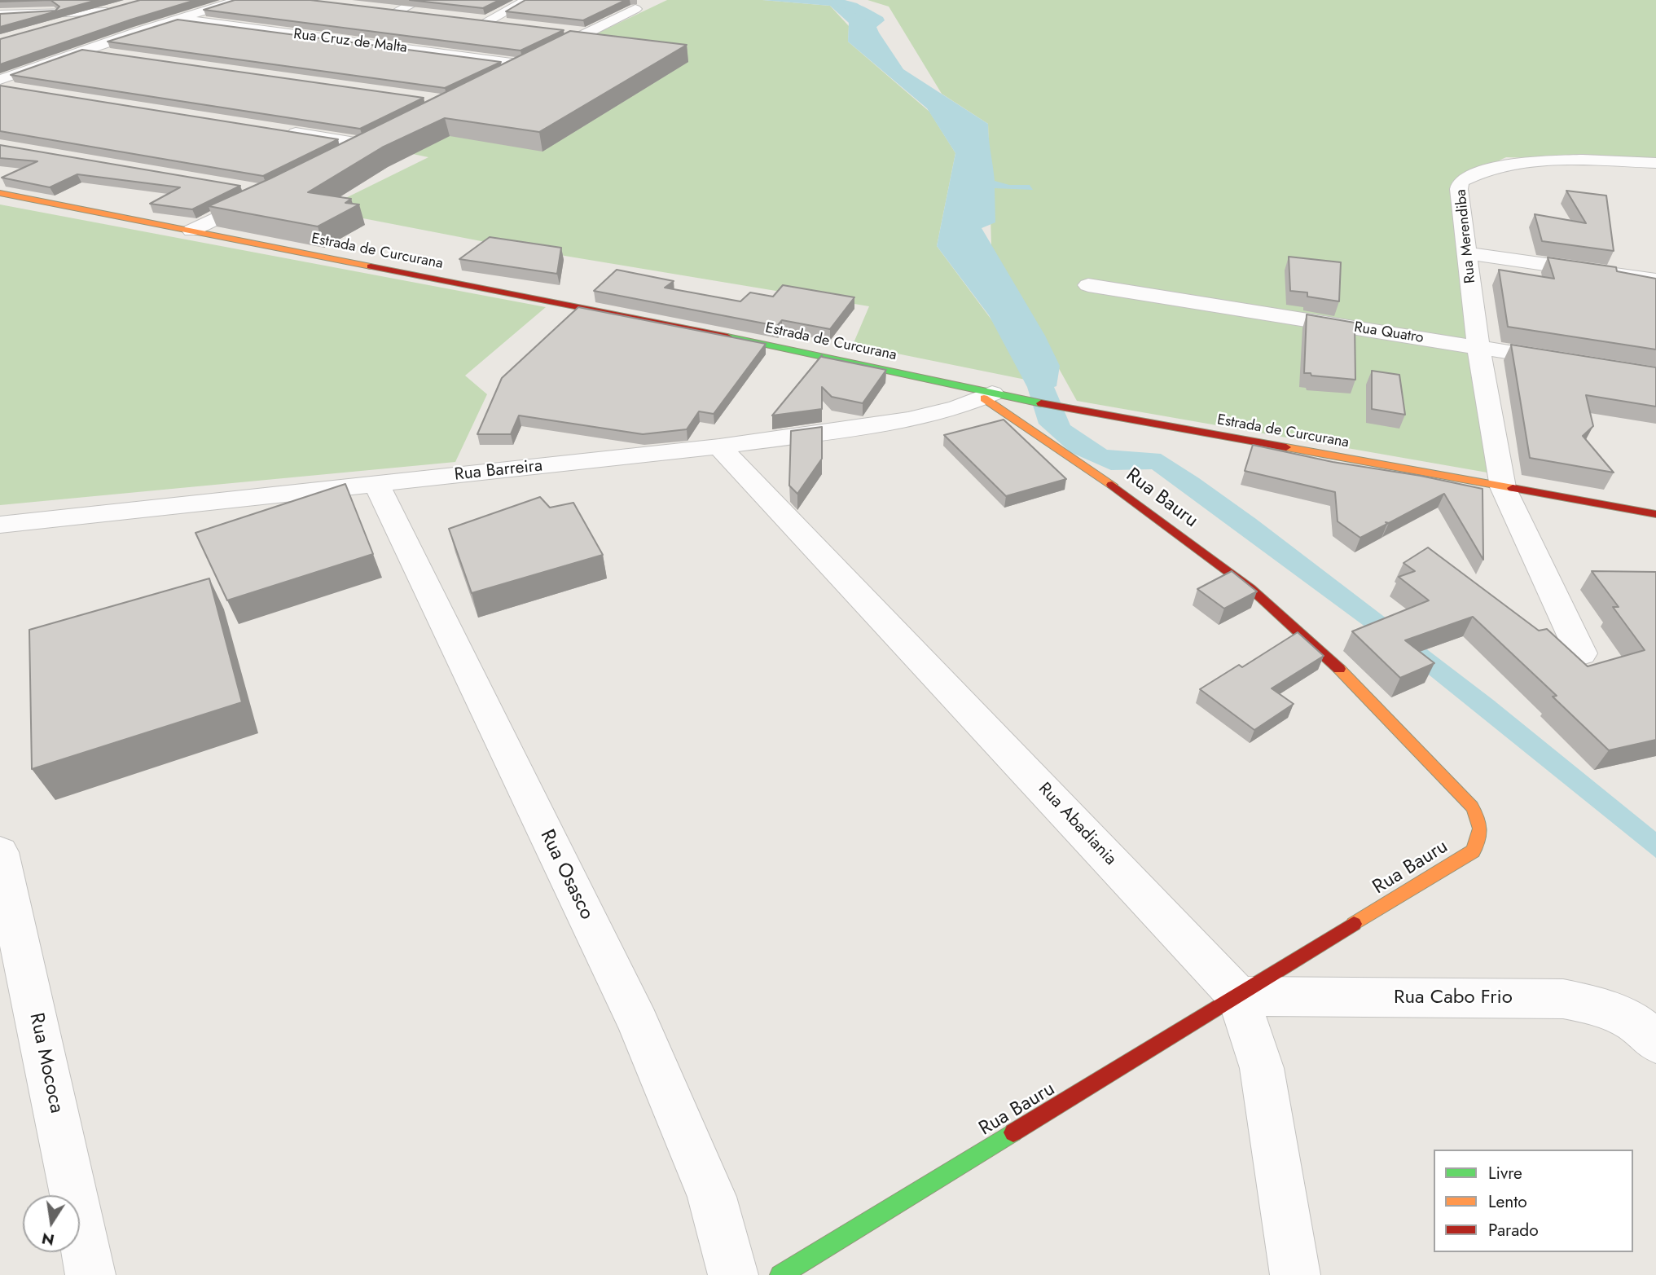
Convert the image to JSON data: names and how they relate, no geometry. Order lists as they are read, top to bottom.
{
  "streets": {
    "main road": ["Estrada de Curcurana", "Rua Bauru"],
    "street": [
      "Rua Cruz de Malta",
      "Rua Merendiba",
      "Rua Quatro",
      "Rua Barreira",
      "Rua Abadiania",
      "Rua Osasco",
      "Rua Cabo Frio",
      "Rua Mococa"
    ]
  },
  "crossings": [
    ["Rua Merendiba", "Estrada de Curcurana"],
    ["Rua Merendiba", "Rua Quatro"],
    ["Estrada de Curcurana", "Rua Barreira"],
    ["Estrada de Curcurana", "Rua Bauru"],
    ["Rua Barreira", "Rua Bauru"],
    ["Rua Barreira", "Rua Abadiania"],
    ["Rua Barreira", "Rua Osasco"],
    ["Rua Bauru", "Rua Abadiania"],
    ["Rua Bauru", "Rua Cabo Frio"],
    ["Rua Abadiania", "Rua Cabo Frio"]
  ],
  "legend": ["Livre", "Lento", "Parado"],
  "north": "bottom"
}
